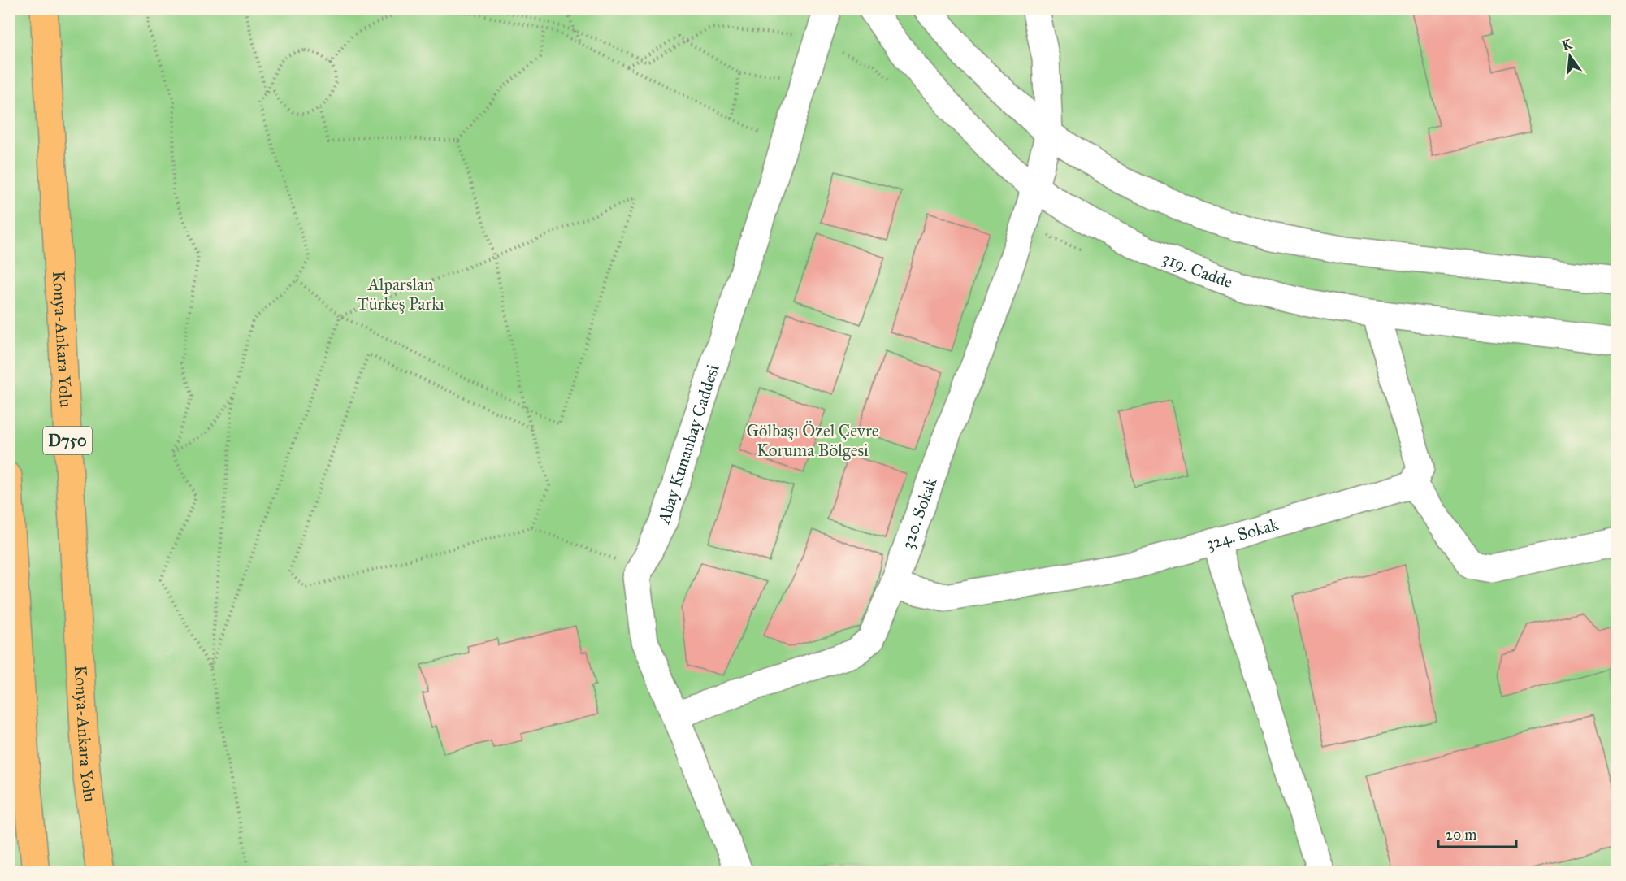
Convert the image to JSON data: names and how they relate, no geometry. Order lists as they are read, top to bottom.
{
  "streets": {
    "highway": ["Konya-Ankara Yolu", "D750"],
    "street": [
      "319. Cadde",
      "Abay Kunanbay Caddesi",
      "320. Sokak",
      "324. Sokak"
    ]
  },
  "crossings": [
    ["319. Cadde", "320. Sokak"],
    ["Abay Kunanbay Caddesi", "320. Sokak"],
    ["320. Sokak", "324. Sokak"]
  ],
  "parks": ["Alparslan Türkeş Parkı", "Gölbaşı Özel Çevre Koruma Bölgesi"],
  "scale_bar": "20 m",
  "north": "top"
}
